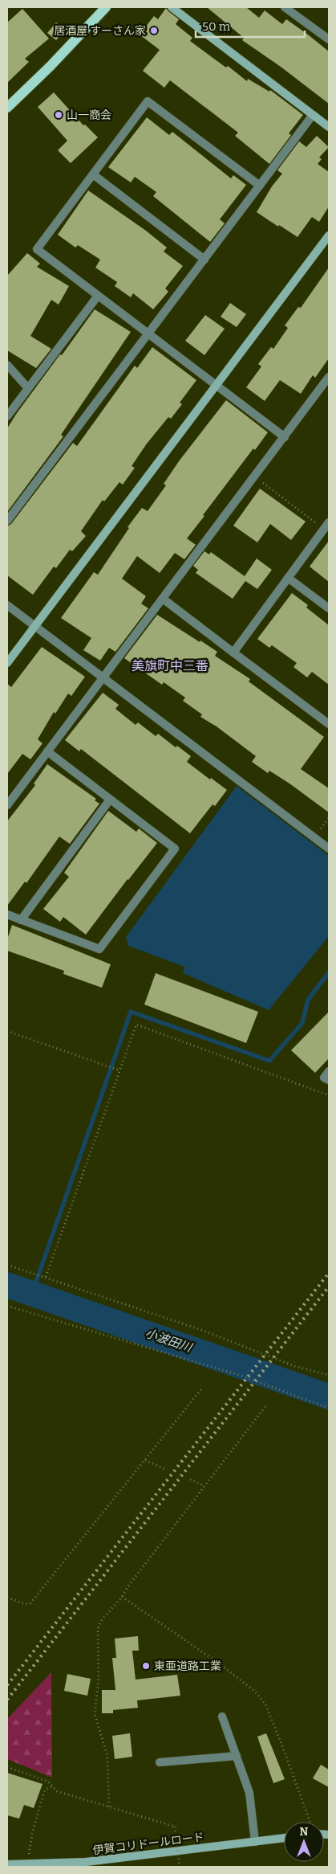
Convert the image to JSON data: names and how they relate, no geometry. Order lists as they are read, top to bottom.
{
  "streets": {
    "street": ["伊賀コリドールロード"]
  },
  "districts": ["美旗町中三番"],
  "water": ["小波田川"],
  "places": ["居酒屋 すーさん家", "山一商会", "東亜道路工業"],
  "scale_bar": "50 m",
  "north": "top"
}
